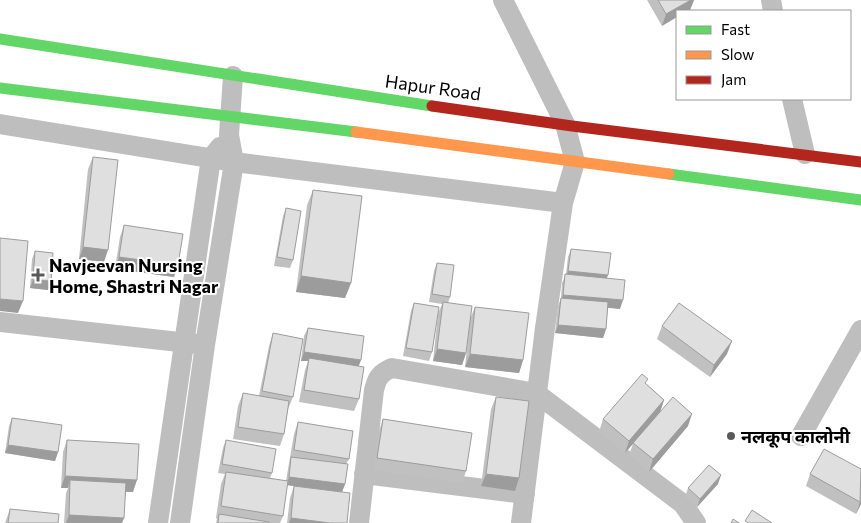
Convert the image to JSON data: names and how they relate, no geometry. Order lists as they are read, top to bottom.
{
  "streets": {
    "main road": ["Hapur Road"]
  },
  "places": {
    "health": ["Navjeevan Nursing Home, Shastri Nagar"],
    "other": ["नलकूप कालोनी"]
  },
  "legend": ["Fast", "Slow", "Jam"]
}
